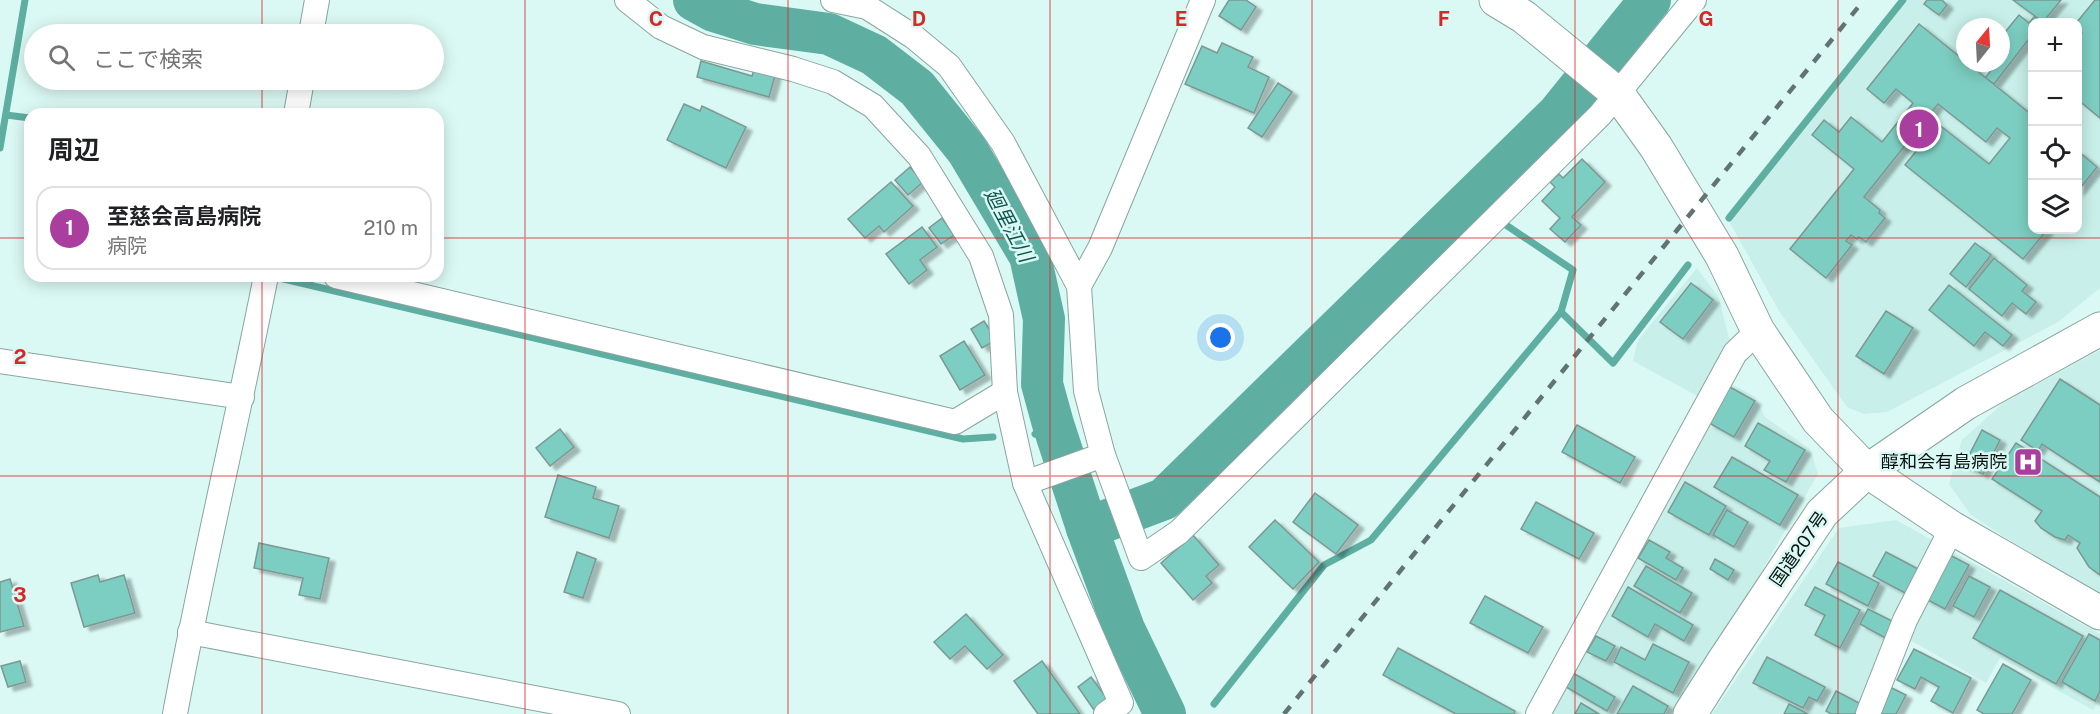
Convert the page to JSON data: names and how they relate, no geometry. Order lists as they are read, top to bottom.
{
  "streets": {
    "main road": ["国道207号"]
  },
  "water": ["廻里江川"],
  "places": {
    "hospital": ["醇和会有島病院"]
  },
  "north": "top",
  "page": {
    "map_buttons": ["+", "−"],
    "search": "ここで検索",
    "pins": "1",
    "heading": "周辺",
    "list": [
      {
        "mark": "1",
        "name": "至慈会高島病院",
        "note": "病院",
        "value": "210 m"
      }
    ]
  },
  "grid": {
    "columns": [
      "C",
      "D",
      "E",
      "F",
      "G"
    ],
    "rows": ["2", "3"]
  }
}
